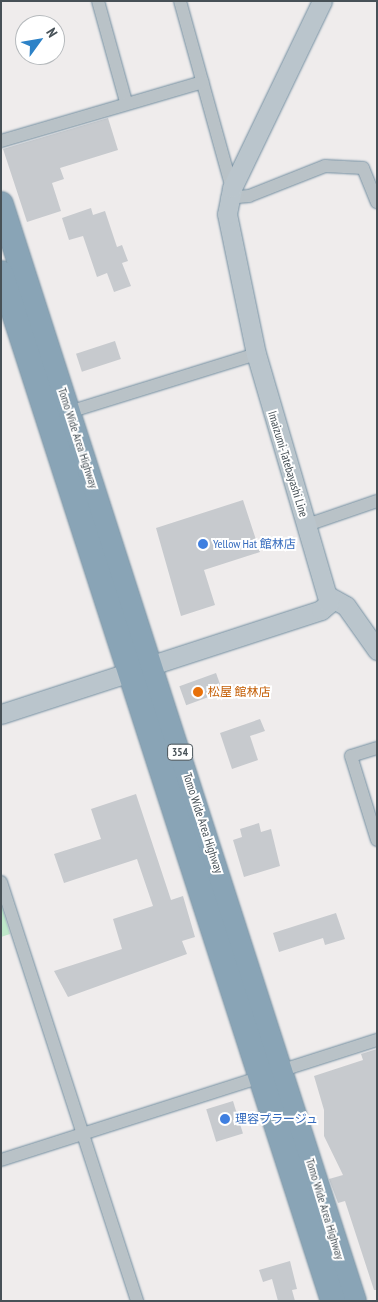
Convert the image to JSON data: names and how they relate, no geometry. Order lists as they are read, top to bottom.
{
  "streets": {
    "highway": ["Tomo Wide Area Highway", "354"],
    "main road": ["Imaizumi-Tatebayashi Line"]
  },
  "places": ["Yellow Hat 館林店", "松屋 館林店", "理容プラージュ"],
  "north": "top right"
}
